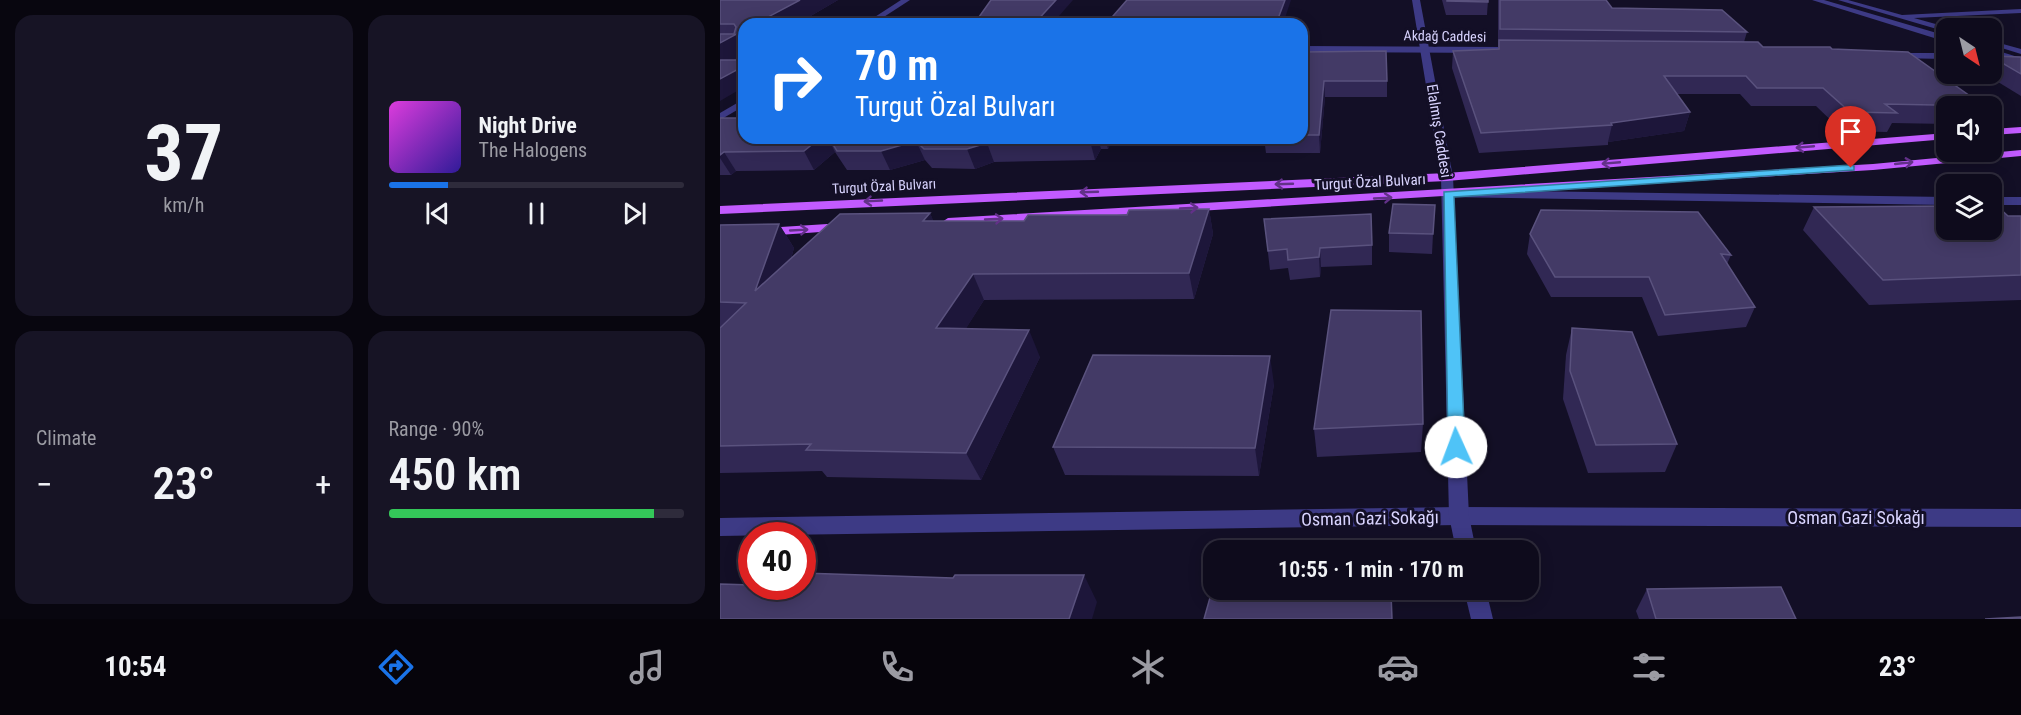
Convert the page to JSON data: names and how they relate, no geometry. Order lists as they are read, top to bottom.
{
  "streets": {
    "main road": ["Turgut Özal Bulvarı"],
    "street": ["Akdağ Caddesi", "Elalmış Caddesi", "Osman Gazi Sokağı"]
  },
  "crossings": [
    ["Akdağ Caddesi", "Elalmış Caddesi"],
    ["Elalmış Caddesi", "Turgut Özal Bulvarı"],
    ["Elalmış Caddesi", "Osman Gazi Sokağı"]
  ],
  "north": "bottom right",
  "page": {
    "tile": [
      ["37", "km/h"],
      "Climate",
      ["Range · 90%", "450 km"]
    ],
    "turn": ["70 m", "Turgut Özal Bulvarı"],
    "song": ["Night Drive", "The Halogens"],
    "heat": ["−", "23°", "+"],
    "limit": "40",
    "trip": "10:55 · 1 min · 170 m",
    "tabs": ["10:54", "23°"]
  }
}
